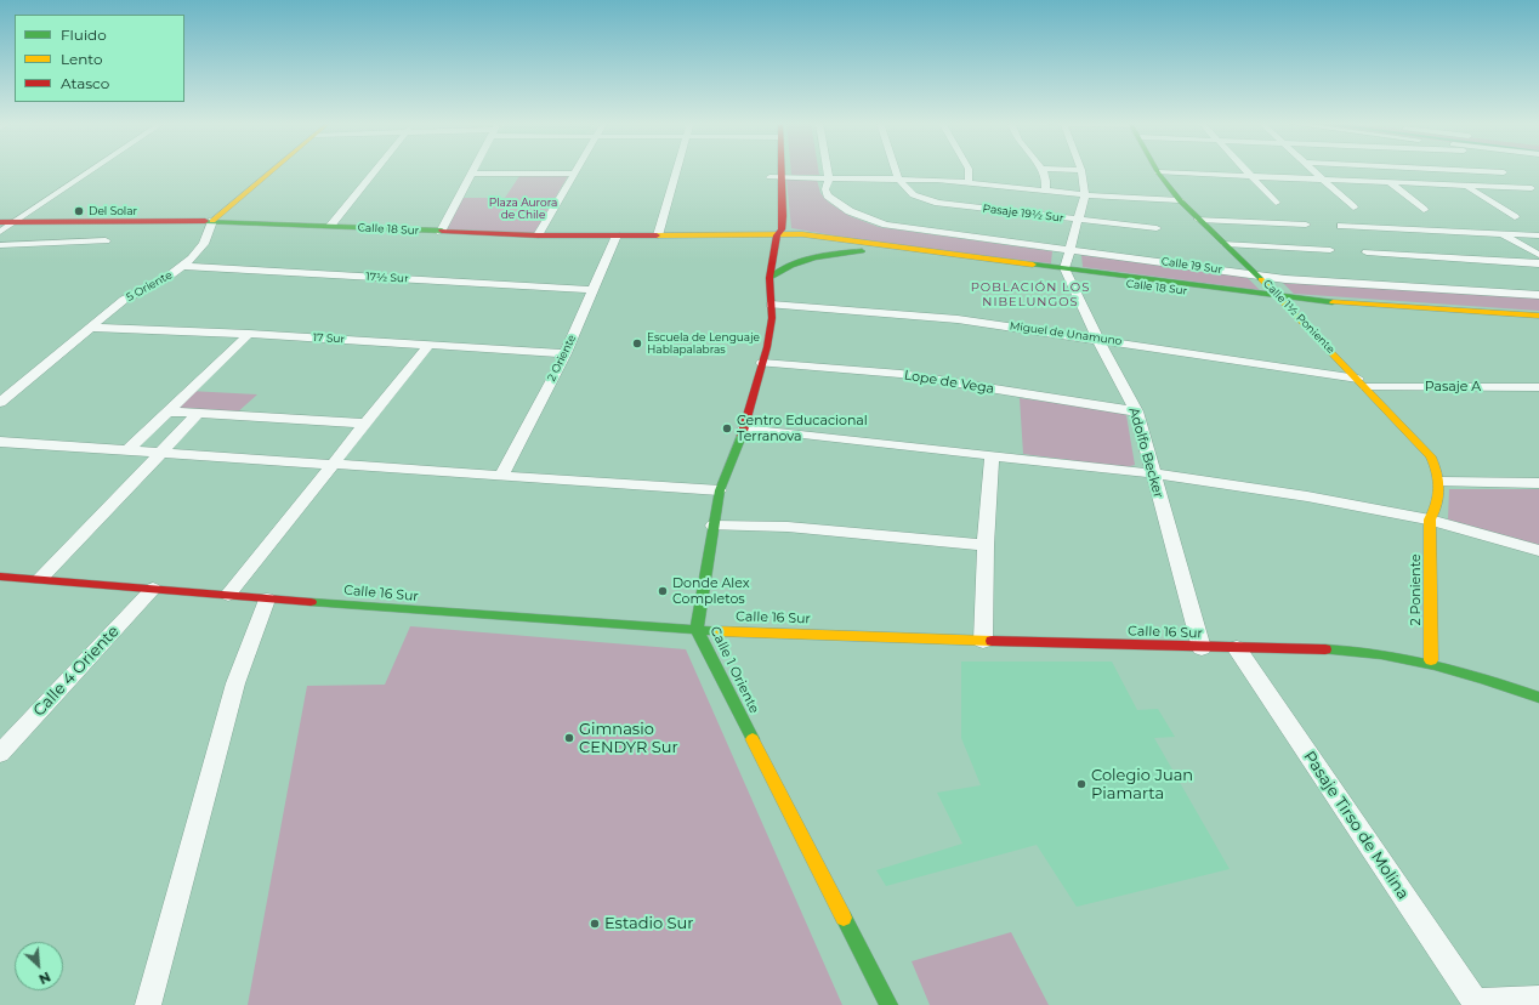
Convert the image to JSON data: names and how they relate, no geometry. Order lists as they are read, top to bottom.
{
  "streets": {
    "street": [
      "Pasaje 19½ Sur",
      "Calle 18 Sur",
      "Calle 19 Sur",
      "17½ Sur",
      "5 Oriente",
      "Calle 1½ Poniente",
      "Miguel de Unamuno",
      "17 Sur",
      "2 Oriente",
      "Lope de Vega",
      "Pasaje A",
      "Adolfo Becker",
      "2 Poniente",
      "Calle 16 Sur",
      "Calle 1 Oriente",
      "Calle 4 Oriente",
      "Pasaje Tirso de Molina"
    ]
  },
  "crossings": [
    ["Calle 18 Sur", "5 Oriente"],
    ["Calle 18 Sur", "Calle 1½ Poniente"],
    ["Calle 18 Sur", "2 Oriente"],
    ["Calle 18 Sur", "Adolfo Becker"],
    ["Calle 18 Sur", "Calle 1 Oriente"],
    ["Calle 19 Sur", "Calle 1½ Poniente"],
    ["17½ Sur", "5 Oriente"],
    ["17½ Sur", "2 Oriente"],
    ["5 Oriente", "17 Sur"],
    ["Calle 1½ Poniente", "Miguel de Unamuno"],
    ["Calle 1½ Poniente", "Pasaje A"],
    ["Calle 1½ Poniente", "2 Poniente"],
    ["Miguel de Unamuno", "Pasaje A"],
    ["Miguel de Unamuno", "Adolfo Becker"],
    ["Miguel de Unamuno", "Calle 1 Oriente"],
    ["17 Sur", "2 Oriente"],
    ["Lope de Vega", "Adolfo Becker"],
    ["Lope de Vega", "Calle 1 Oriente"],
    ["Adolfo Becker", "Calle 16 Sur"],
    ["2 Poniente", "Calle 16 Sur"],
    ["Calle 16 Sur", "Calle 1 Oriente"],
    ["Calle 16 Sur", "Calle 4 Oriente"],
    ["Calle 16 Sur", "Pasaje Tirso de Molina"]
  ],
  "districts": ["POBLACIÓN LOS NIBELUNGOS"],
  "parks": ["Plaza Aurora de Chile"],
  "places": [
    "Del Solar",
    "Escuela de Lenguaje Hablapalabras",
    "Centro Educacional Terranova",
    "Donde Alex Completos",
    "Gimnasio CENDYR Sur",
    "Colegio Juan Piamarta",
    "Estadio Sur"
  ],
  "legend": ["Fluido", "Lento", "Atasco"],
  "north": "bottom right"
}
